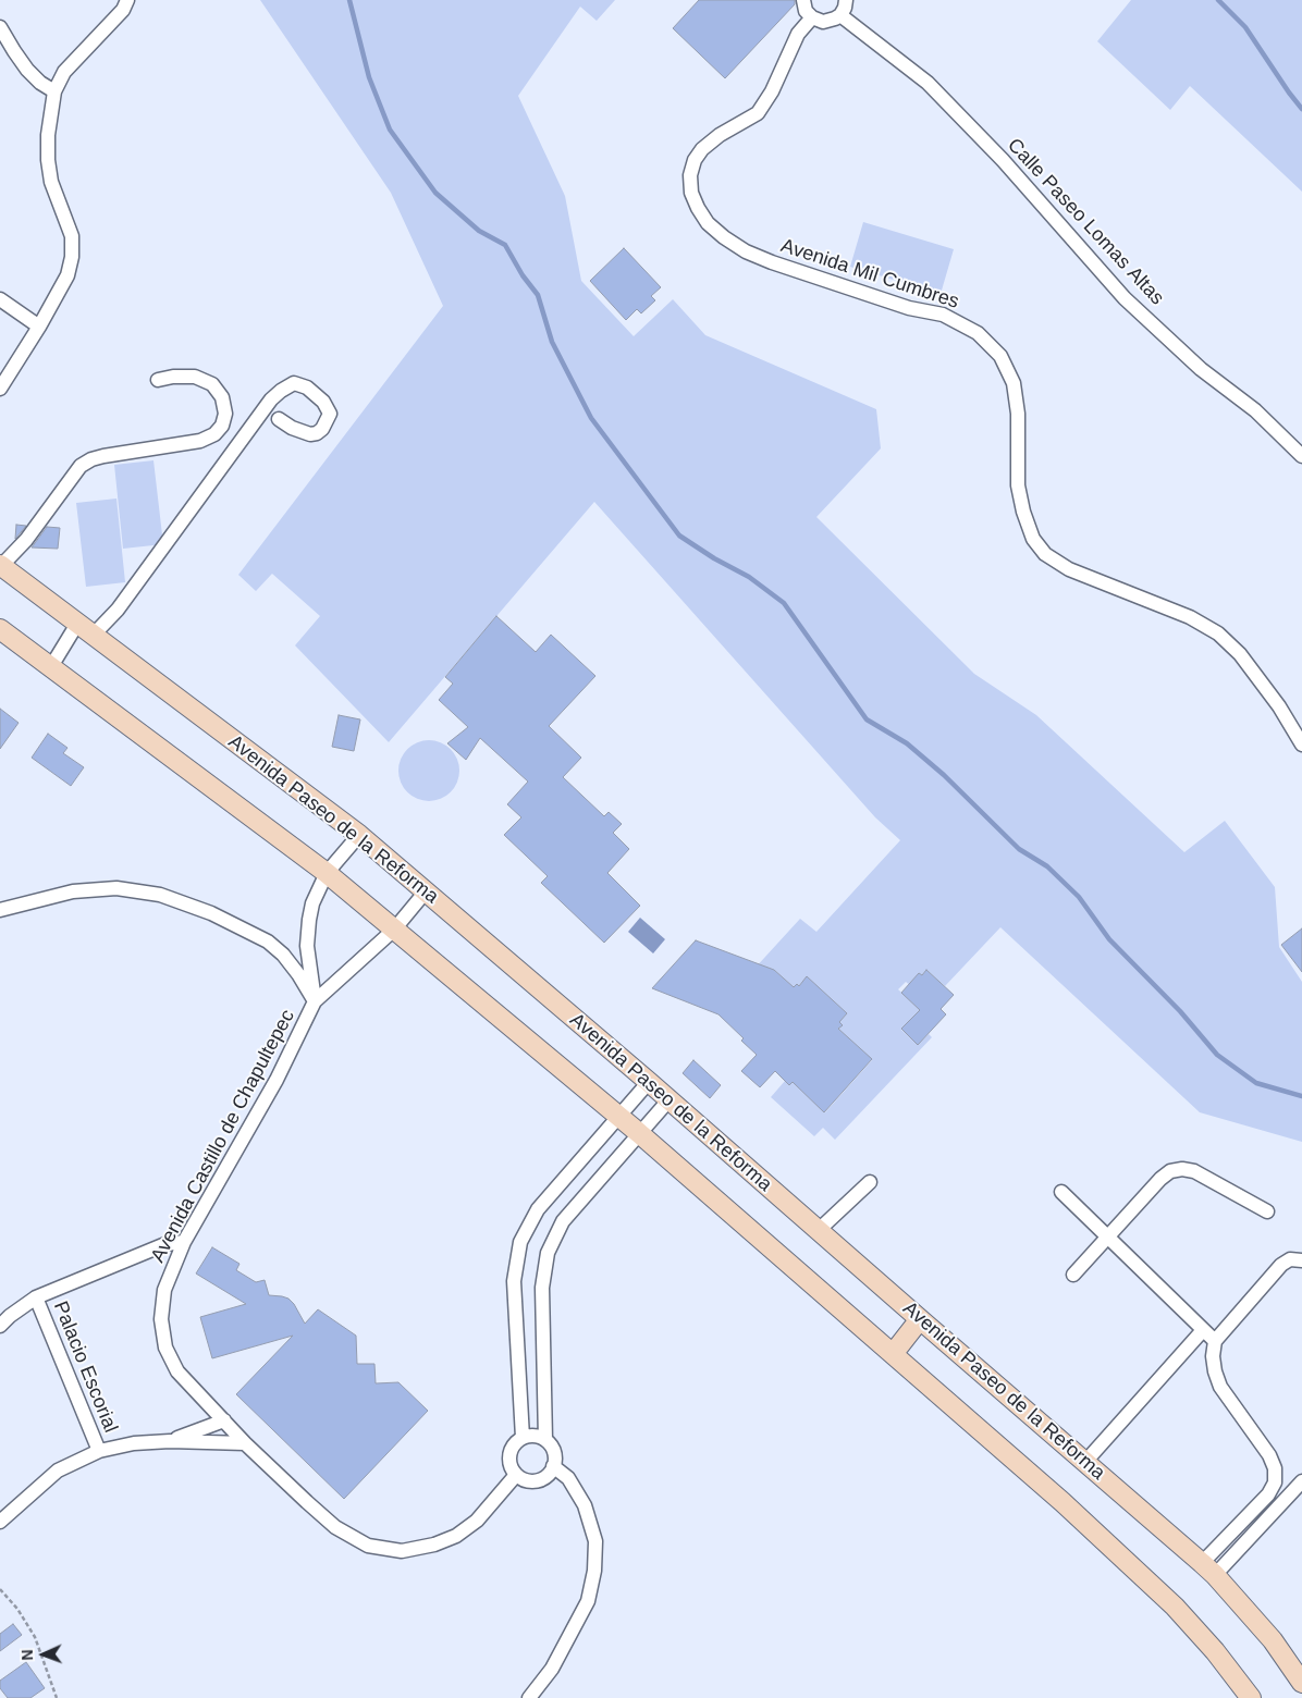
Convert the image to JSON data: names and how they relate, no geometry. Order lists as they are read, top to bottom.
{
  "streets": {
    "main road": ["Avenida Paseo de la Reforma"],
    "street": [
      "Calle Paseo Lomas Altas",
      "Avenida Mil Cumbres",
      "Avenida Castillo de Chapultepec",
      "Palacio Escorial"
    ]
  },
  "crossings": [
    ["Avenida Paseo de la Reforma", "Avenida Castillo de Chapultepec"]
  ],
  "north": "left"
}
